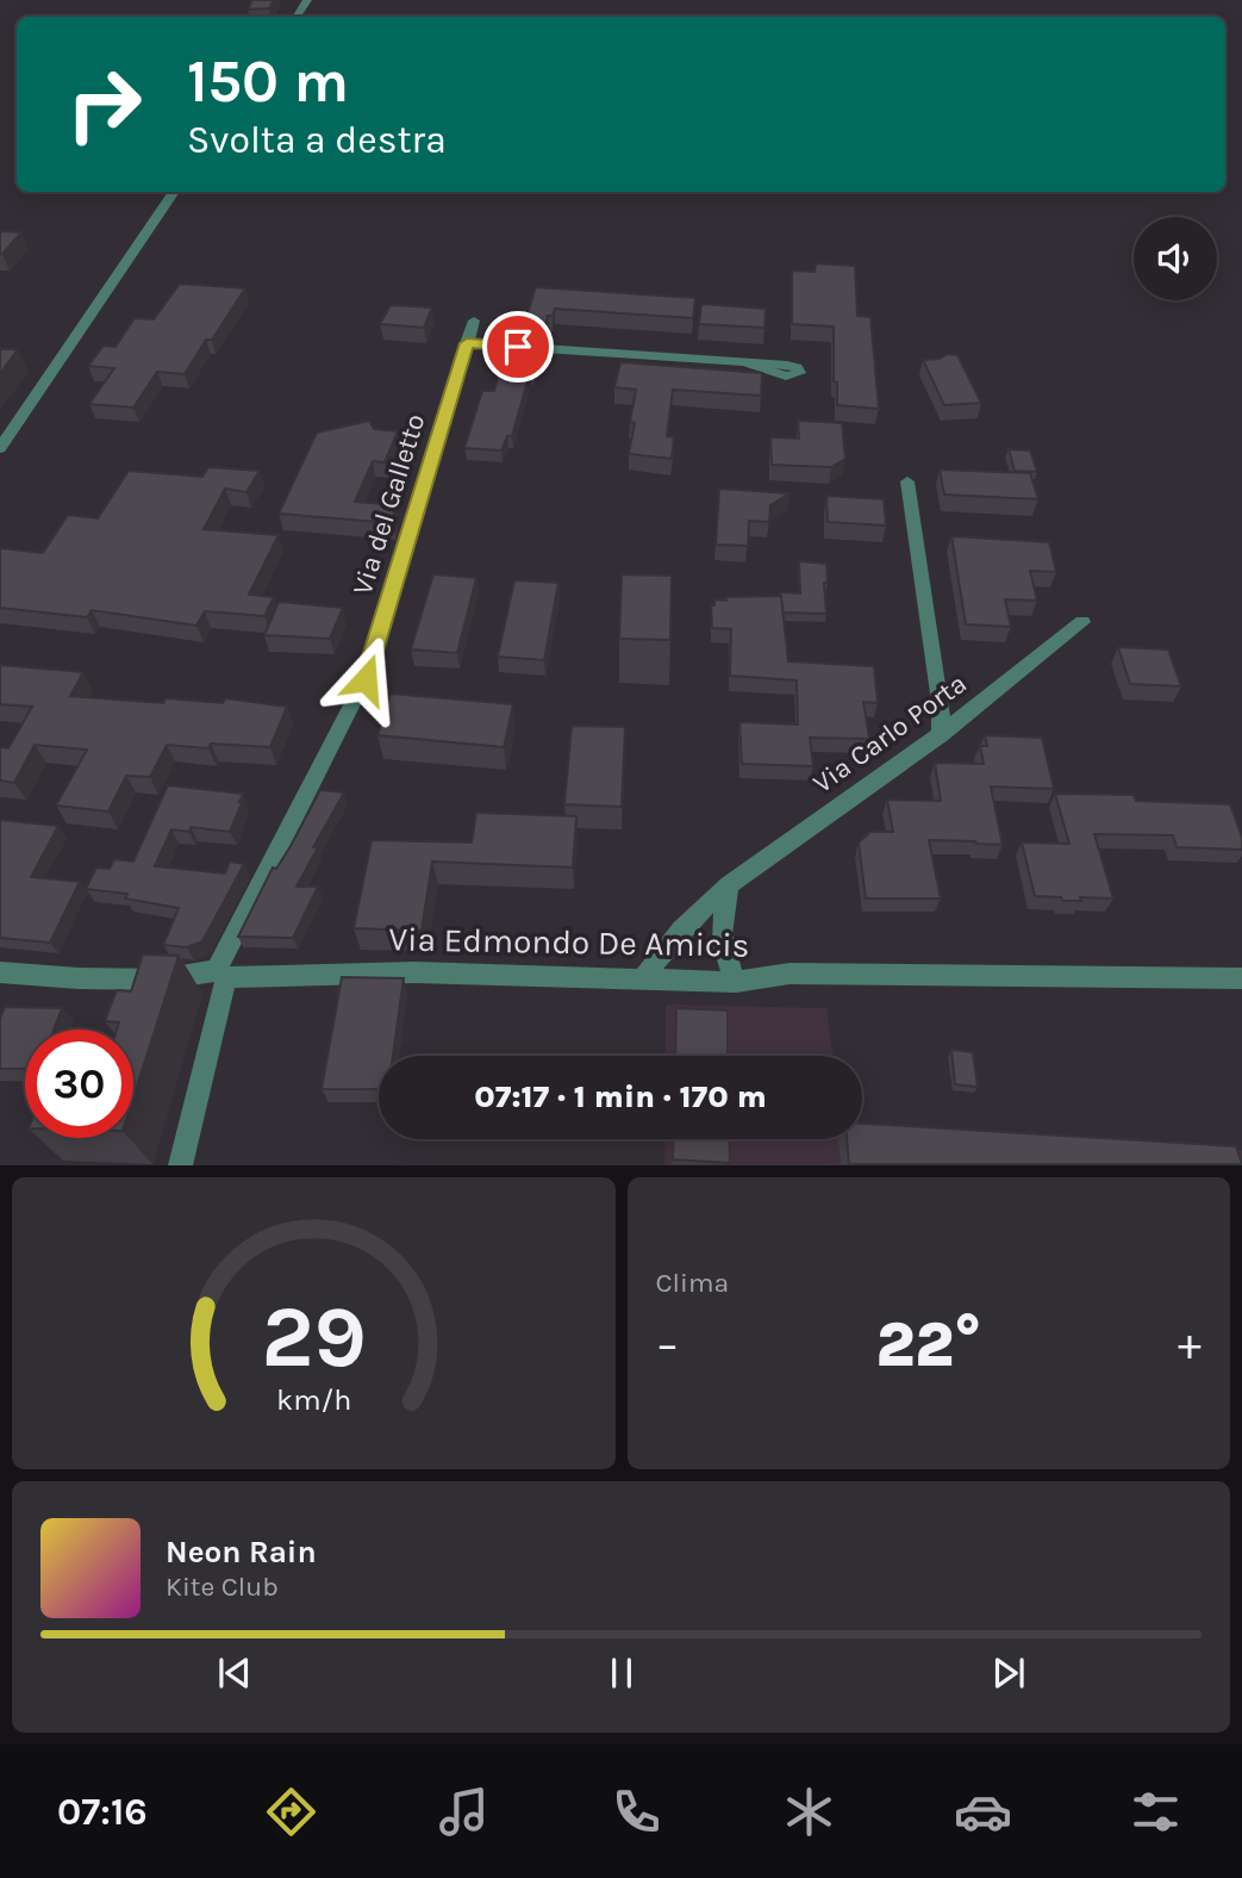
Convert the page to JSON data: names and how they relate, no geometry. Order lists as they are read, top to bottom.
{
  "streets": {
    "street": ["Via del Galletto", "Via Carlo Porta", "Via Edmondo De Amicis"]
  },
  "crossings": [
    ["Via del Galletto", "Via Edmondo De Amicis"],
    ["Via Carlo Porta", "Via Edmondo De Amicis"]
  ],
  "page": {
    "turn": ["150 m", "Svolta a destra"],
    "limit": "30",
    "trip": "07:17 · 1 min · 170 m",
    "tile": "Clima",
    "heat": ["−", "22°", "+"],
    "song": ["Neon Rain", "Kite Club"],
    "tabs": "07:16",
    "gauge": ["29", "km/h"]
  }
}
